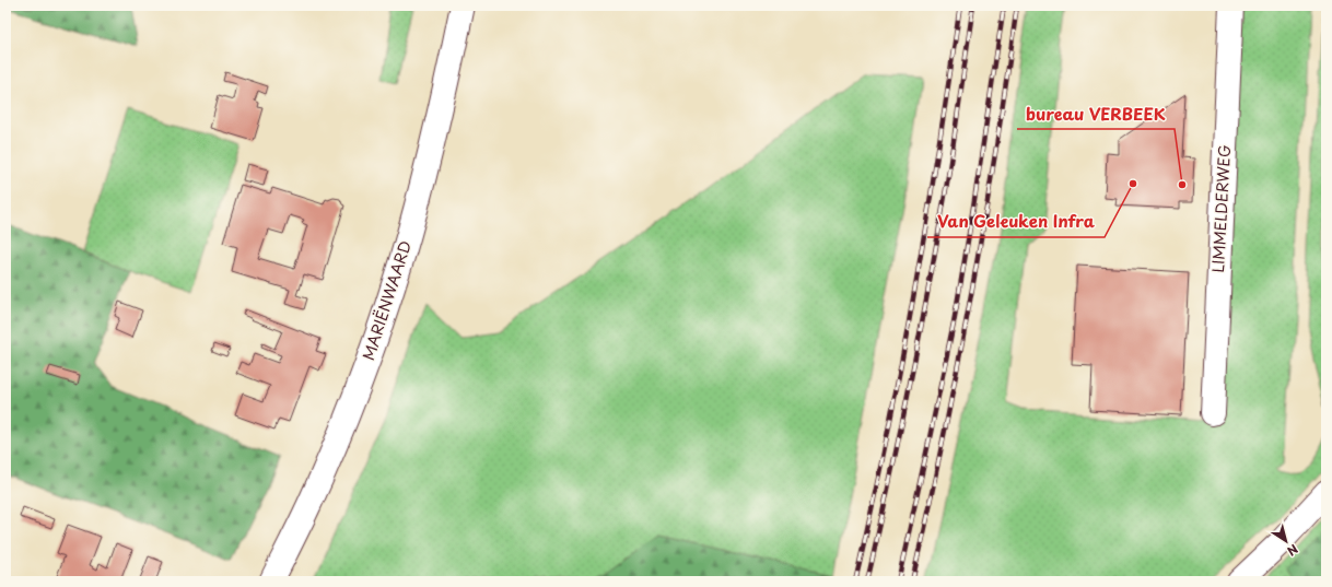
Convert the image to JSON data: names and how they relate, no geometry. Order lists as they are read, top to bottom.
{
  "streets": {
    "street": ["LIMMELDERWEG", "MARIËNWAARD"]
  },
  "places": ["Van Geleuken Infra", "bureau VERBEEK"],
  "north": "bottom right"
}
